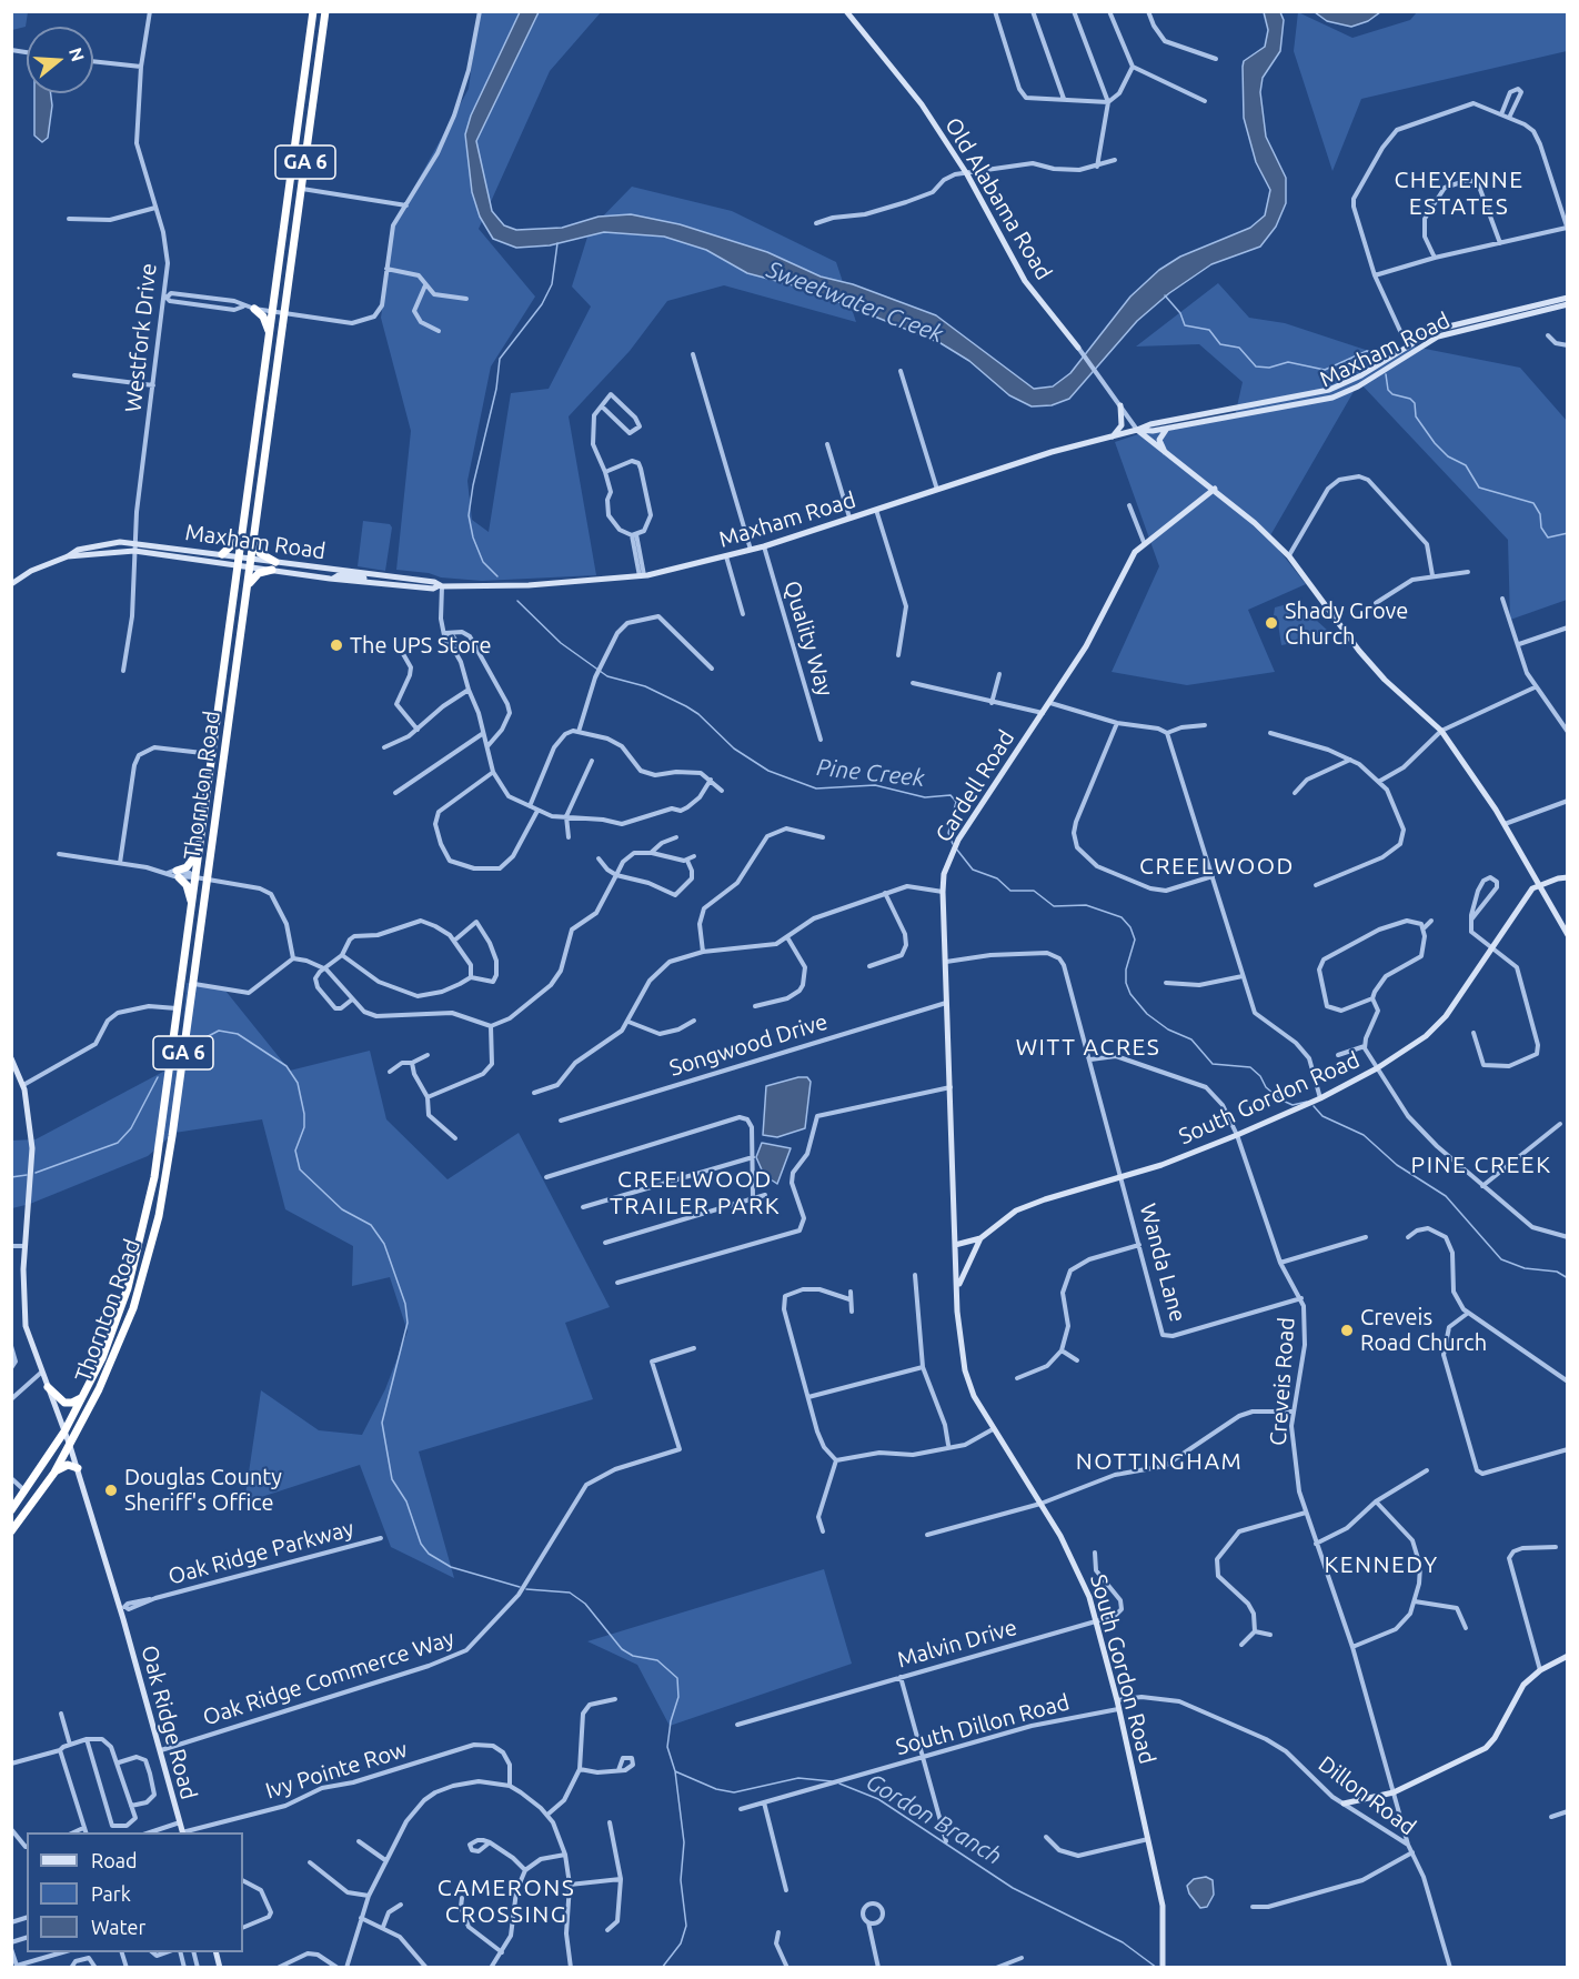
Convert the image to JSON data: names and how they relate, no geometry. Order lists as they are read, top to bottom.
{
  "streets": {
    "highway": ["GA 6", "Thornton Road"],
    "street": [
      "Old Alabama Road",
      "Westfork Drive",
      "Maxham Road",
      "Quality Way",
      "Cardell Road",
      "Songwood Drive",
      "South Gordon Road",
      "Wanda Lane",
      "Creveis Road",
      "Oak Ridge Parkway",
      "Malvin Drive",
      "Oak Ridge Commerce Way",
      "Oak Ridge Road",
      "South Dillon Road",
      "Ivy Pointe Row",
      "Dillon Road"
    ]
  },
  "crossings": [
    ["Old Alabama Road", "Maxham Road"],
    ["Westfork Drive", "Maxham Road"],
    ["Maxham Road", "Quality Way"],
    ["Maxham Road", "Thornton Road"],
    ["Thornton Road", "Oak Ridge Road"],
    ["Cardell Road", "Songwood Drive"],
    ["Cardell Road", "South Gordon Road"],
    ["Cardell Road", "Wanda Lane"],
    ["South Gordon Road", "Wanda Lane"],
    ["South Gordon Road", "Creveis Road"],
    ["South Gordon Road", "Malvin Drive"],
    ["South Gordon Road", "South Dillon Road"],
    ["South Gordon Road", "Dillon Road"],
    ["Wanda Lane", "Creveis Road"],
    ["Creveis Road", "Dillon Road"],
    ["Oak Ridge Parkway", "Oak Ridge Road"],
    ["Oak Ridge Commerce Way", "Oak Ridge Road"]
  ],
  "districts": [
    "CHEYENNE ESTATES",
    "CREELWOOD",
    "WITT ACRES",
    "PINE CREEK",
    "CREELWOOD TRAILER PARK",
    "NOTTINGHAM",
    "KENNEDY",
    "CAMERONS CROSSING"
  ],
  "water": ["Sweetwater Creek", "Pine Creek", "Gordon Branch"],
  "places": [
    "Shady Grove Church",
    "The UPS Store",
    "Creveis Road Church",
    "Douglas County Sheriff's Office"
  ],
  "legend": ["Road", "Park", "Water"],
  "north": "right"
}
